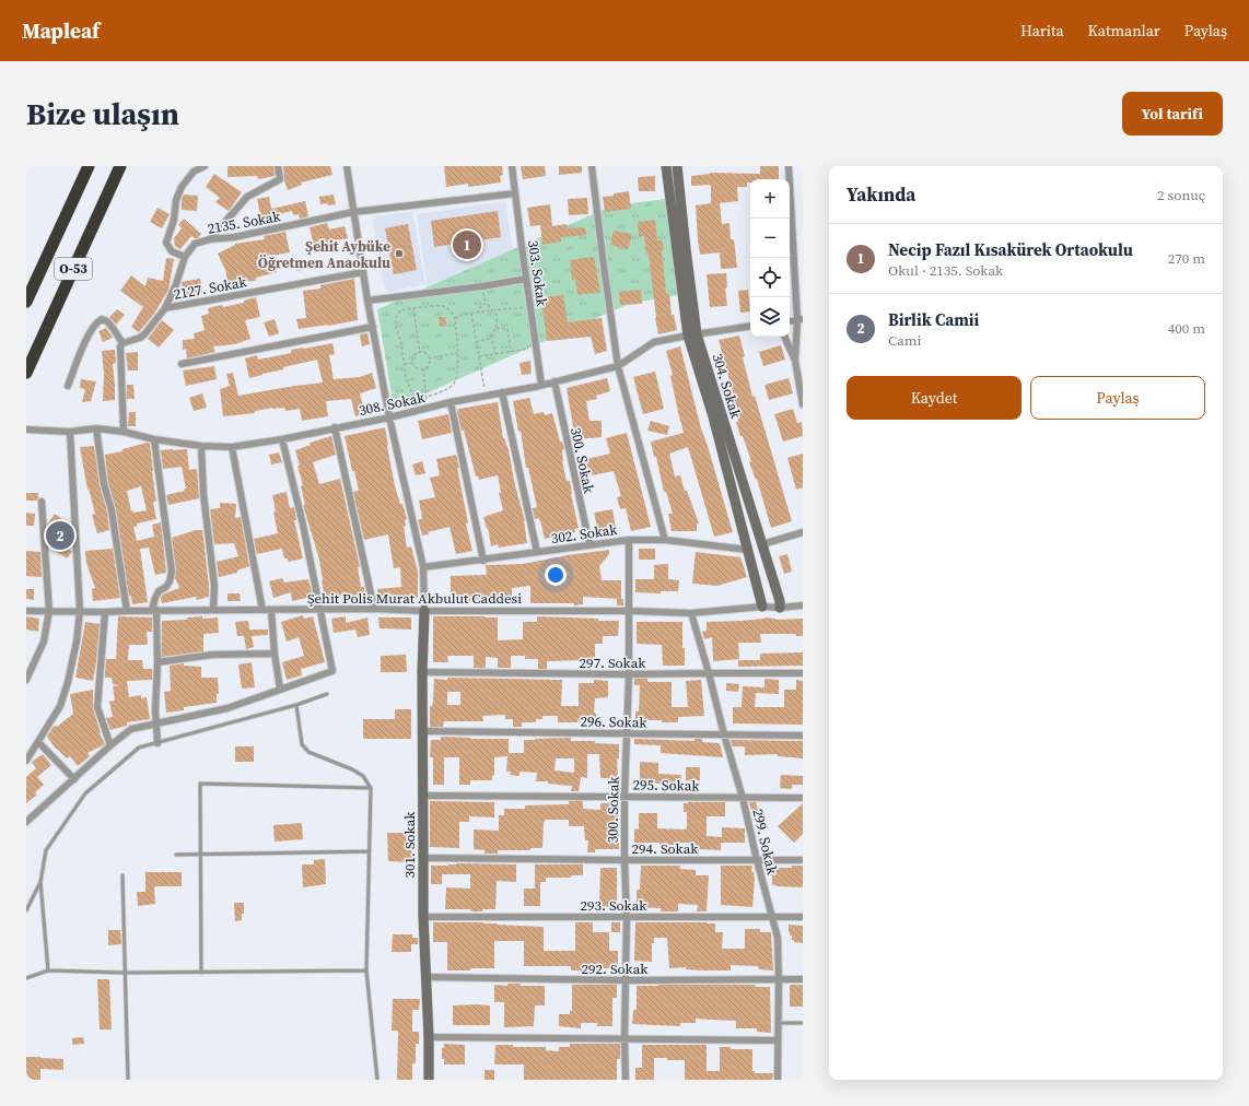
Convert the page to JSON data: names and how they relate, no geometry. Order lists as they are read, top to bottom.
{
  "streets": {
    "highway": ["O-53"],
    "street": [
      "2135. Sokak",
      "303. Sokak",
      "2127. Sokak",
      "304. Sokak",
      "308. Sokak",
      "300. Sokak",
      "302. Sokak",
      "Şehit Polis Murat Akbulut Caddesi",
      "297. Sokak",
      "296. Sokak",
      "295. Sokak",
      "299. Sokak",
      "301. Sokak",
      "294. Sokak",
      "293. Sokak",
      "292. Sokak"
    ]
  },
  "crossings": [
    ["2135. Sokak", "303. Sokak"],
    ["2135. Sokak", "2127. Sokak"],
    ["303. Sokak", "308. Sokak"],
    ["304. Sokak", "308. Sokak"],
    ["304. Sokak", "302. Sokak"],
    ["304. Sokak", "Şehit Polis Murat Akbulut Caddesi"],
    ["308. Sokak", "300. Sokak"],
    ["300. Sokak", "302. Sokak"],
    ["300. Sokak", "Şehit Polis Murat Akbulut Caddesi"],
    ["300. Sokak", "297. Sokak"],
    ["300. Sokak", "296. Sokak"],
    ["300. Sokak", "295. Sokak"],
    ["300. Sokak", "294. Sokak"],
    ["300. Sokak", "293. Sokak"],
    ["300. Sokak", "292. Sokak"],
    ["Şehit Polis Murat Akbulut Caddesi", "299. Sokak"],
    ["Şehit Polis Murat Akbulut Caddesi", "301. Sokak"],
    ["297. Sokak", "299. Sokak"],
    ["297. Sokak", "301. Sokak"],
    ["296. Sokak", "299. Sokak"],
    ["296. Sokak", "301. Sokak"],
    ["295. Sokak", "299. Sokak"],
    ["295. Sokak", "301. Sokak"],
    ["299. Sokak", "294. Sokak"],
    ["299. Sokak", "293. Sokak"],
    ["299. Sokak", "292. Sokak"],
    ["301. Sokak", "294. Sokak"],
    ["301. Sokak", "293. Sokak"],
    ["301. Sokak", "292. Sokak"]
  ],
  "places": ["Şehit Aybüke Öğretmen Anaokulu"],
  "page": {
    "header": "Mapleaf",
    "nav": ["Harita", "Katmanlar", "Paylaş"],
    "buttons": [
      "Yol tarifi",
      ["Kaydet", "Paylaş"]
    ],
    "title": "Bize ulaşın",
    "heading": ["Yakında", "2 sonuç"],
    "map_buttons": ["+", "−"],
    "list": [
      {
        "mark": "1",
        "name": "Necip Fazıl Kısakürek Ortaokulu",
        "note": "Okul · 2135. Sokak",
        "value": "270 m"
      },
      {
        "mark": "2",
        "name": "Birlik Camii",
        "note": "Cami",
        "value": "400 m"
      }
    ],
    "pins": ["1", "2"]
  }
}
